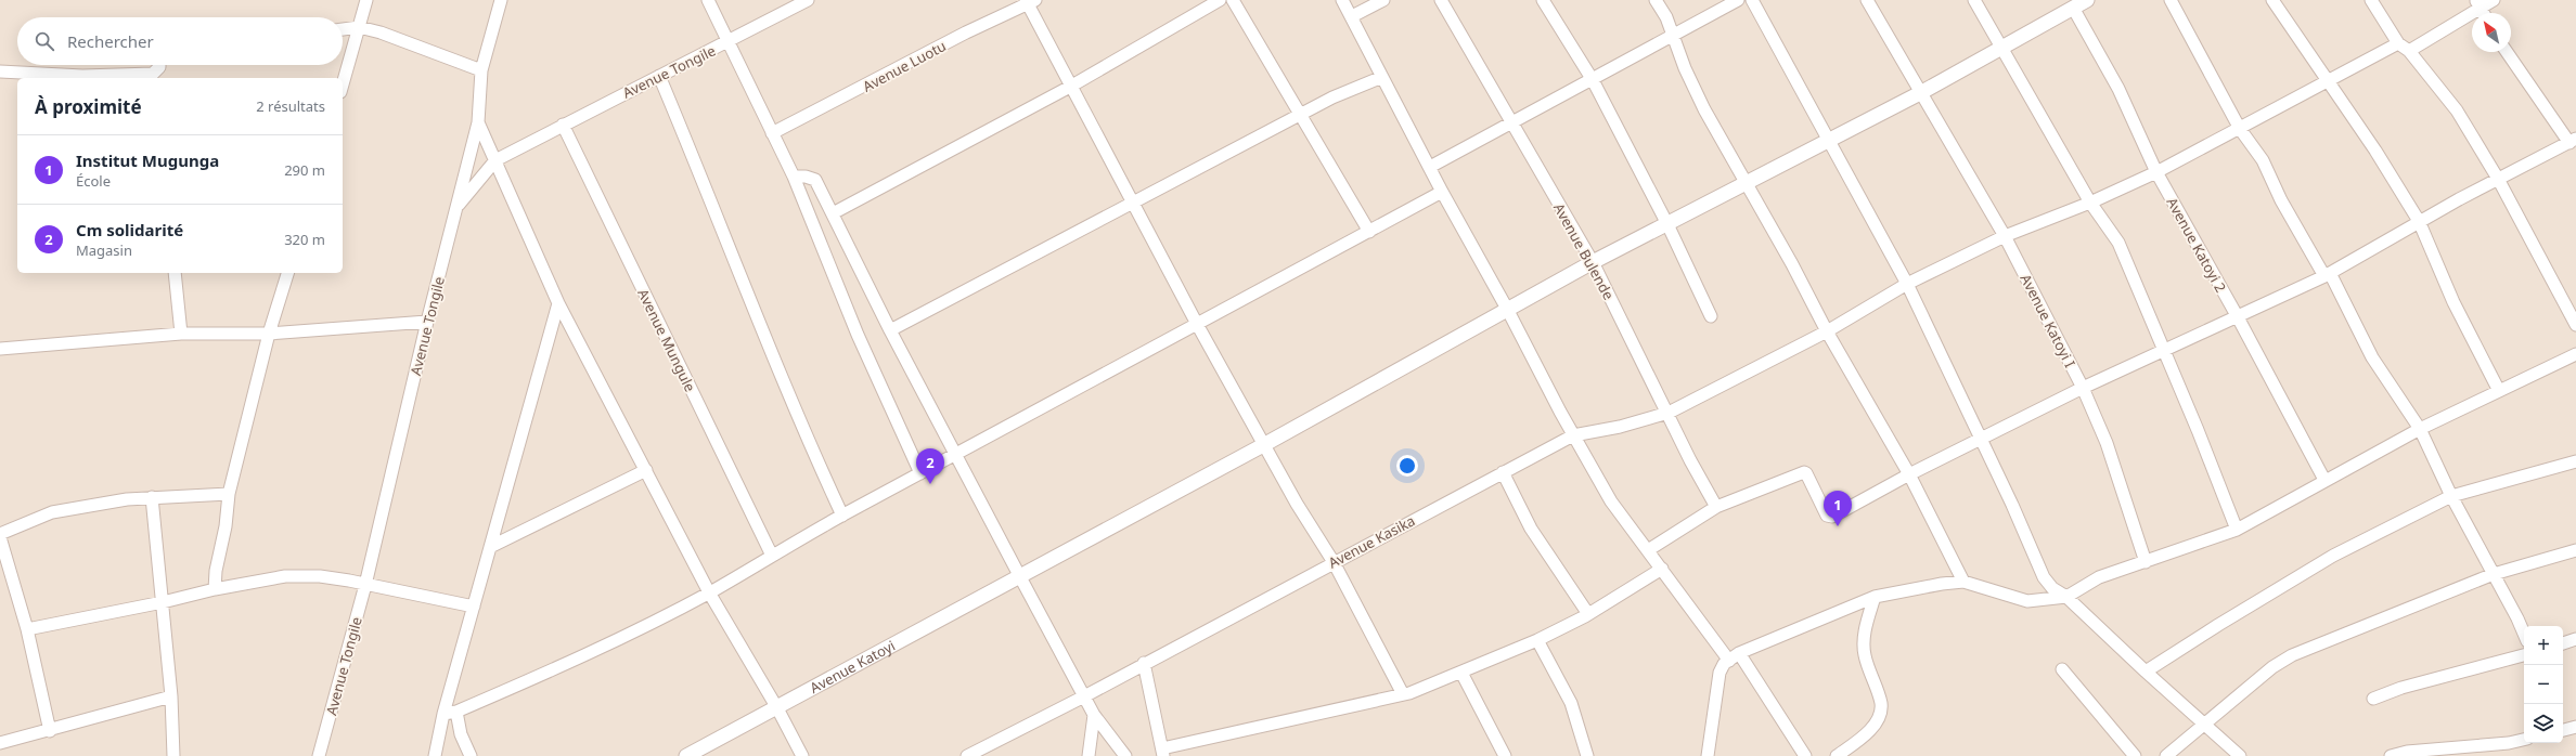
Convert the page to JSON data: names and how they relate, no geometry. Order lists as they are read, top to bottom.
{
  "streets": {
    "street": [
      "Avenue Luotu",
      "Avenue Tongile",
      "Avenue Katoyi 2",
      "Avenue Bulende",
      "Avenue Katoyi I",
      "Avenue Mungule",
      "Avenue Kasika",
      "Avenue Katoyi"
    ]
  },
  "crossings": [
    ["Avenue Tongile", "Avenue Mungule"],
    ["Avenue Katoyi 2", "Avenue Kasika"],
    ["Avenue Katoyi 2", "Avenue Katoyi"],
    ["Avenue Bulende", "Avenue Kasika"],
    ["Avenue Bulende", "Avenue Katoyi"],
    ["Avenue Katoyi I", "Avenue Kasika"],
    ["Avenue Katoyi I", "Avenue Katoyi"]
  ],
  "north": "top left",
  "page": {
    "search": "Rechercher",
    "heading": ["À proximité", "2 résultats"],
    "list": [
      {
        "mark": "1",
        "name": "Institut Mugunga",
        "note": "École",
        "value": "290 m"
      },
      {
        "mark": "2",
        "name": "Cm solidarité",
        "note": "Magasin",
        "value": "320 m"
      }
    ],
    "pins": ["2", "1"],
    "map_buttons": ["+", "−"]
  }
}
